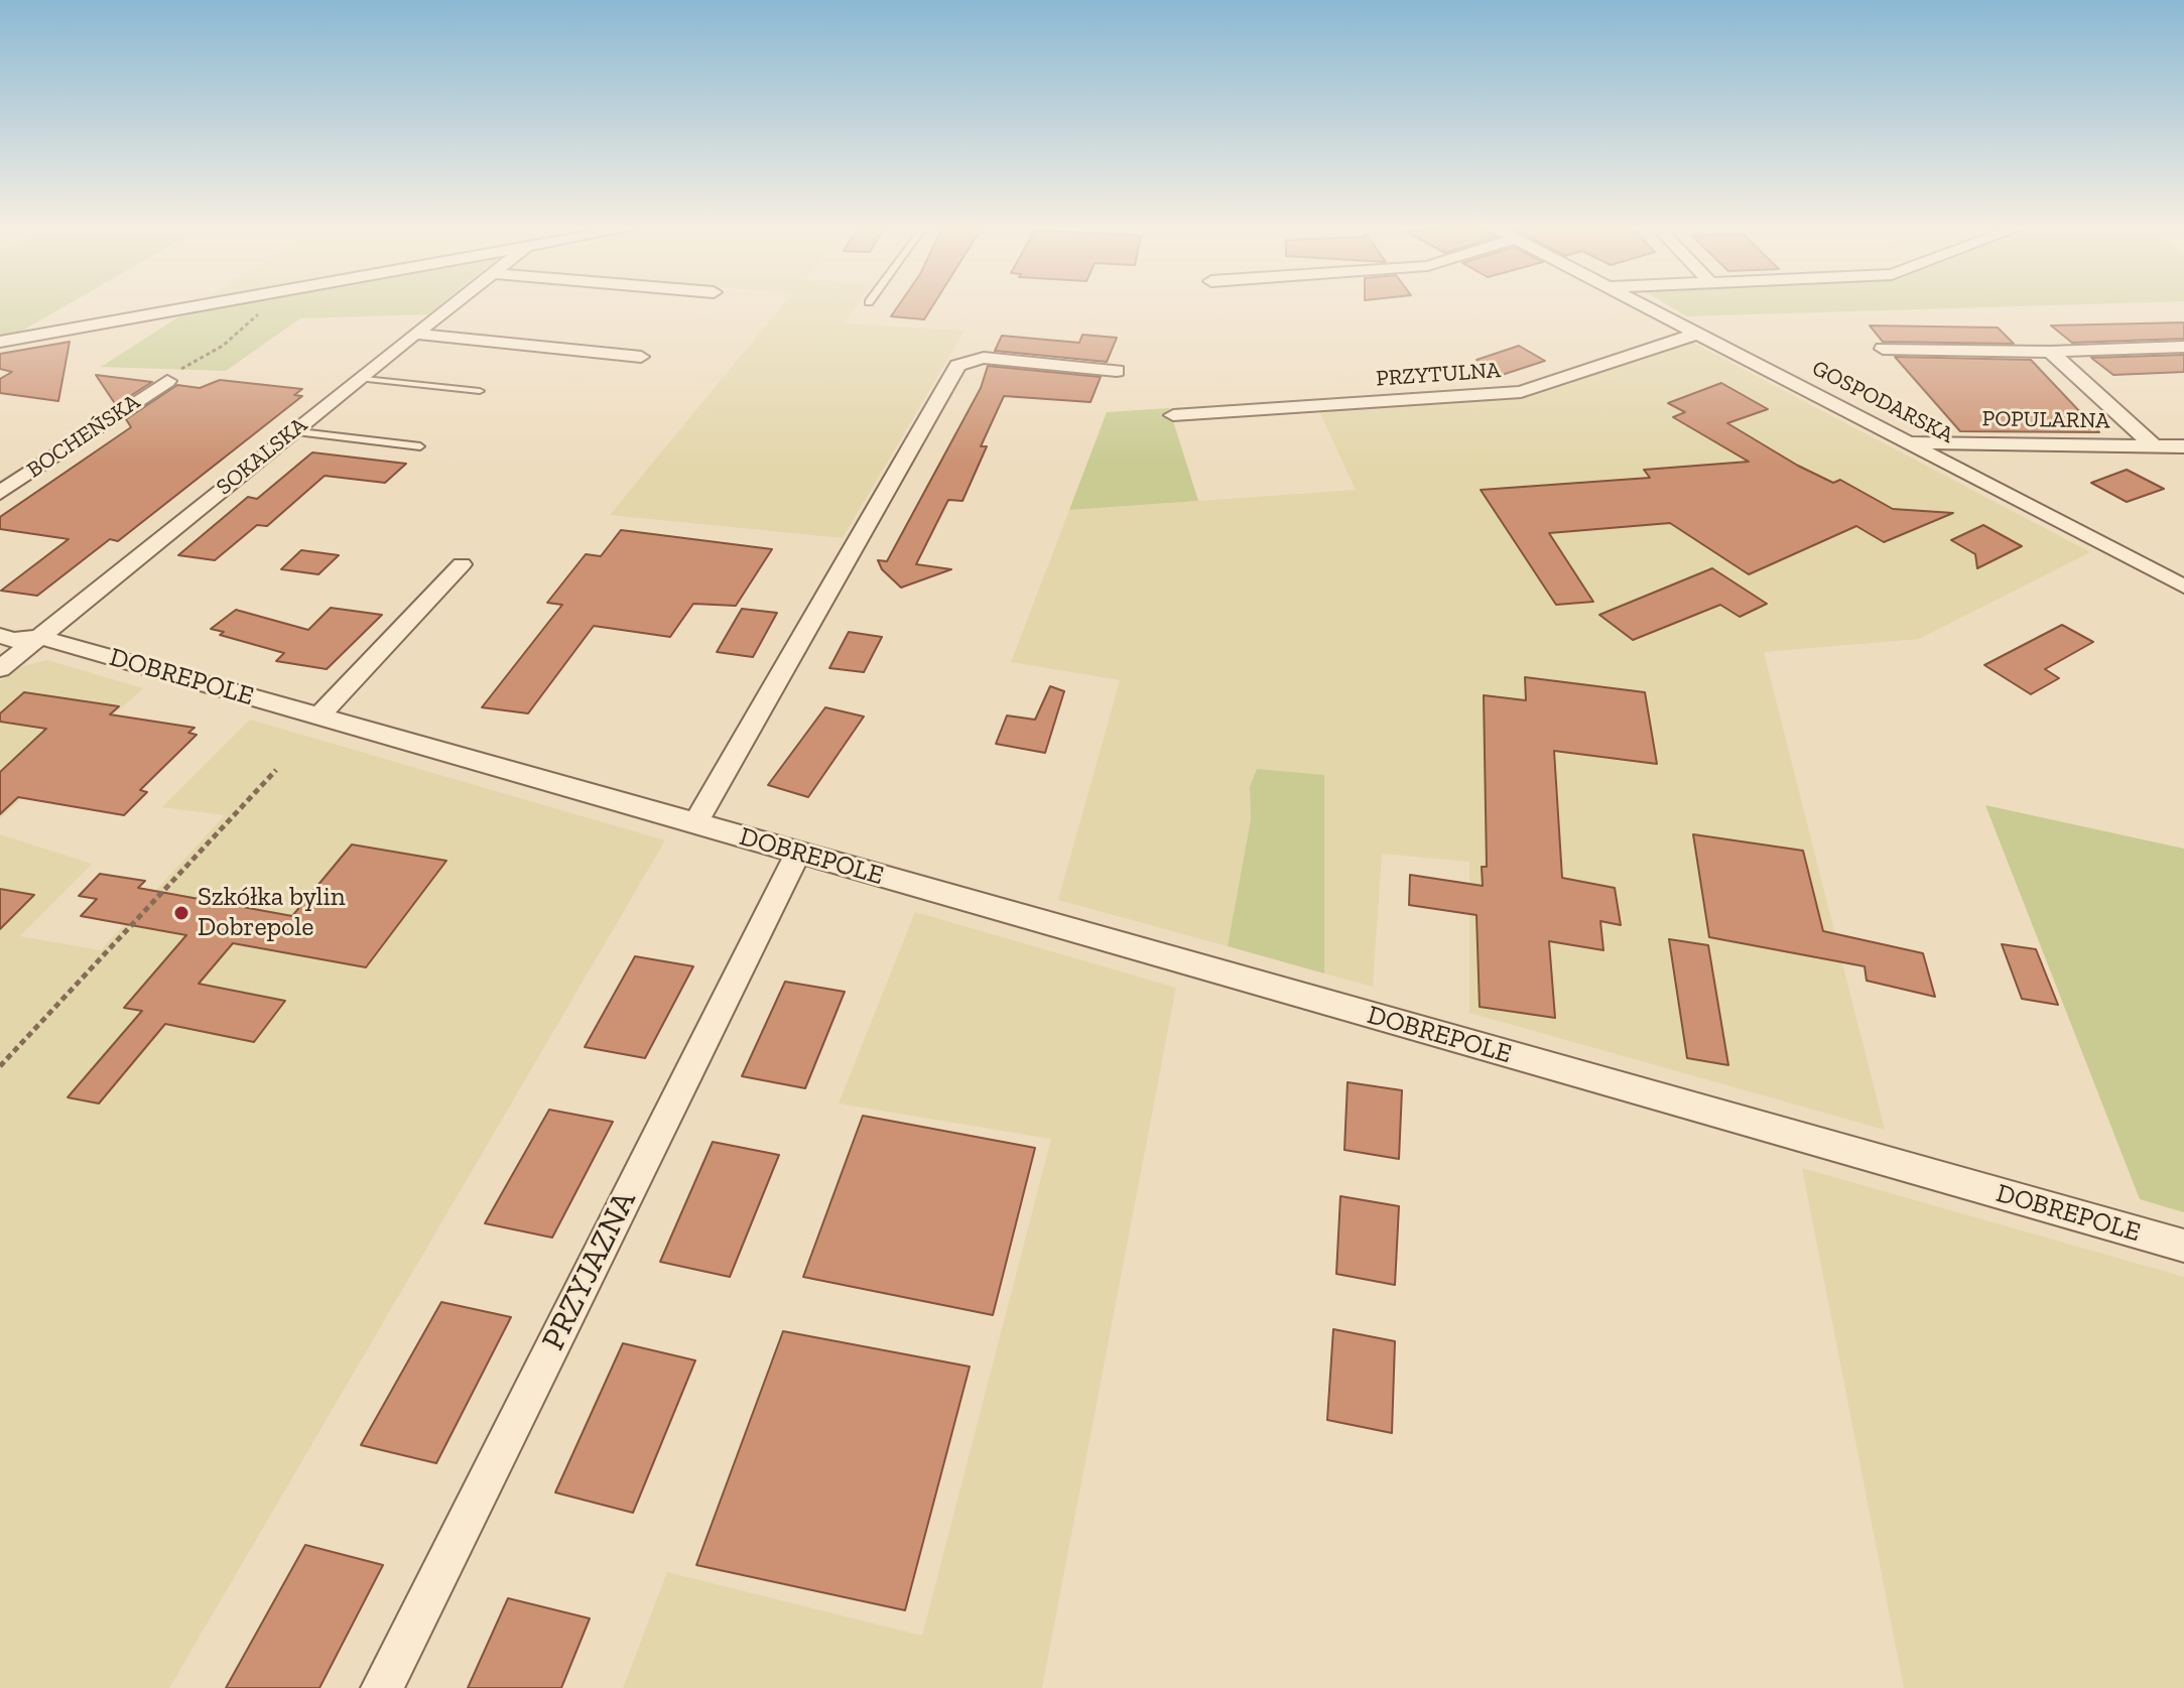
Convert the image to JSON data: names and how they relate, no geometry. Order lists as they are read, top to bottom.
{
  "streets": {
    "street": [
      "PRZYTULNA",
      "GOSPODARSKA",
      "POPULARNA",
      "BOCHEŃSKA",
      "SOKALSKA",
      "DOBREPOLE",
      "PRZYJAZNA"
    ]
  },
  "crossings": [
    ["PRZYTULNA", "GOSPODARSKA"],
    ["GOSPODARSKA", "POPULARNA"],
    ["SOKALSKA", "DOBREPOLE"],
    ["DOBREPOLE", "PRZYJAZNA"]
  ],
  "places": ["Szkółka bylin Dobrepole"]
}
